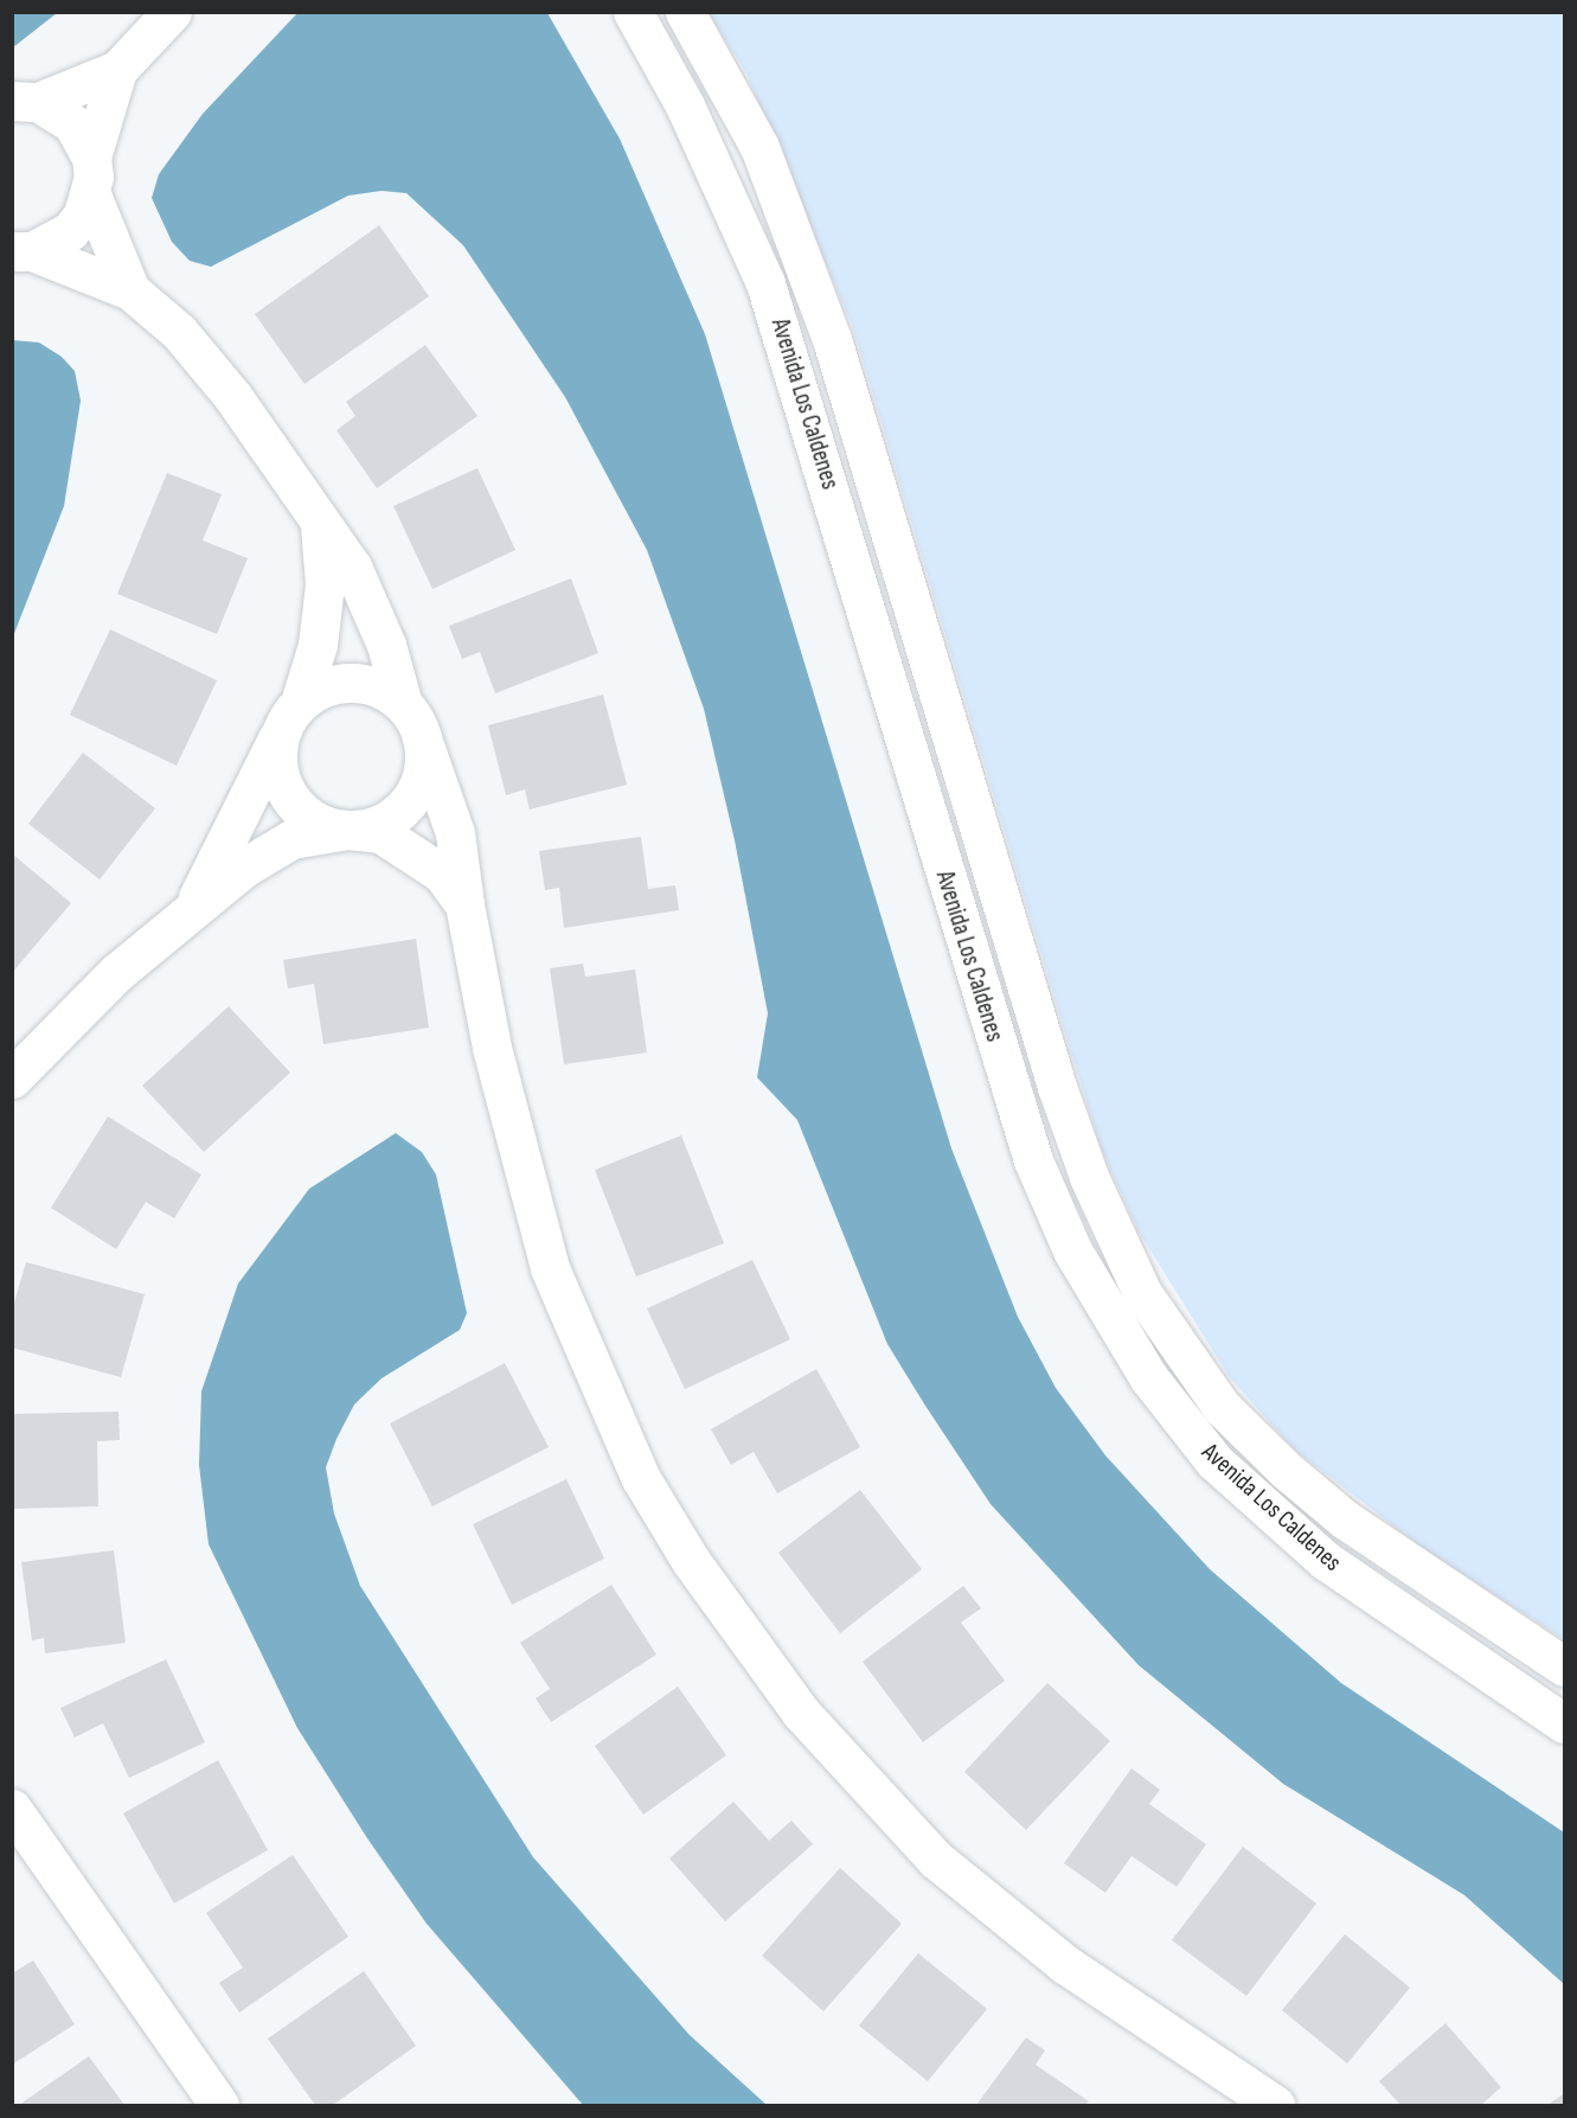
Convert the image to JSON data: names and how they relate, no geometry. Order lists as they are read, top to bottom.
{
  "streets": {
    "street": ["Avenida Los Caldenes"]
  }
}
